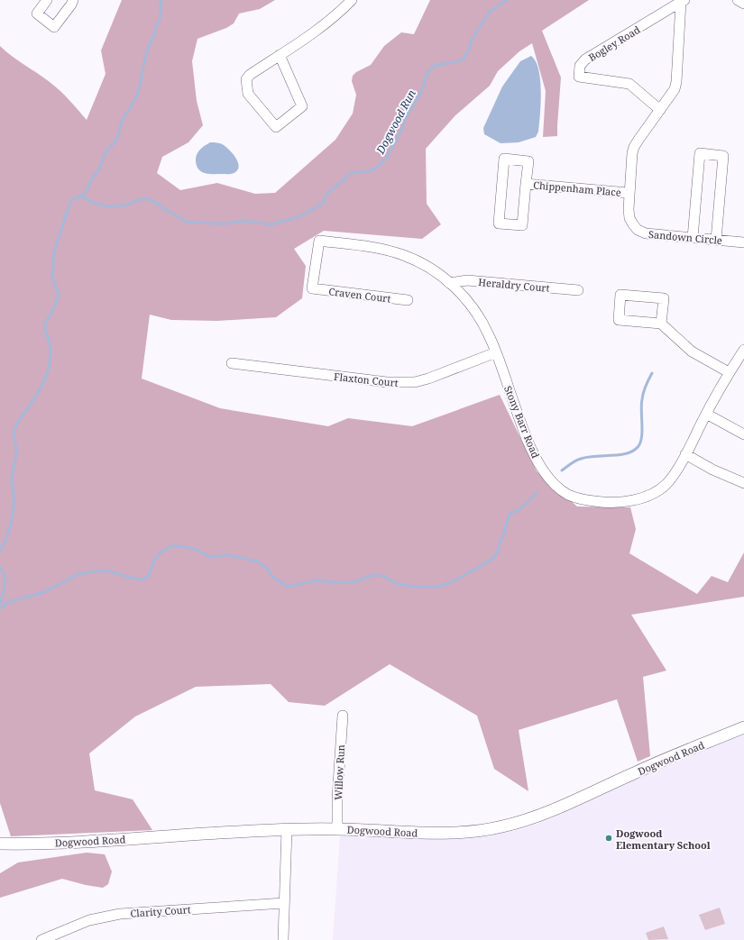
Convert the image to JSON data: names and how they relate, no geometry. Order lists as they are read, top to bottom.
{
  "streets": {
    "street": [
      "Bogley Road",
      "Chippenham Place",
      "Sandown Circle",
      "Heraldry Court",
      "Craven Court",
      "Flaxton Court",
      "Stony Barr Road",
      "Dogwood Road",
      "Willow Run",
      "Clarity Court"
    ]
  },
  "crossings": [
    ["Bogley Road", "Sandown Circle"],
    ["Chippenham Place", "Sandown Circle"],
    ["Heraldry Court", "Stony Barr Road"],
    ["Craven Court", "Stony Barr Road"],
    ["Flaxton Court", "Stony Barr Road"],
    ["Dogwood Road", "Willow Run"]
  ],
  "water": ["Dogwood Run"],
  "places": ["Dogwood Elementary School"]
}
